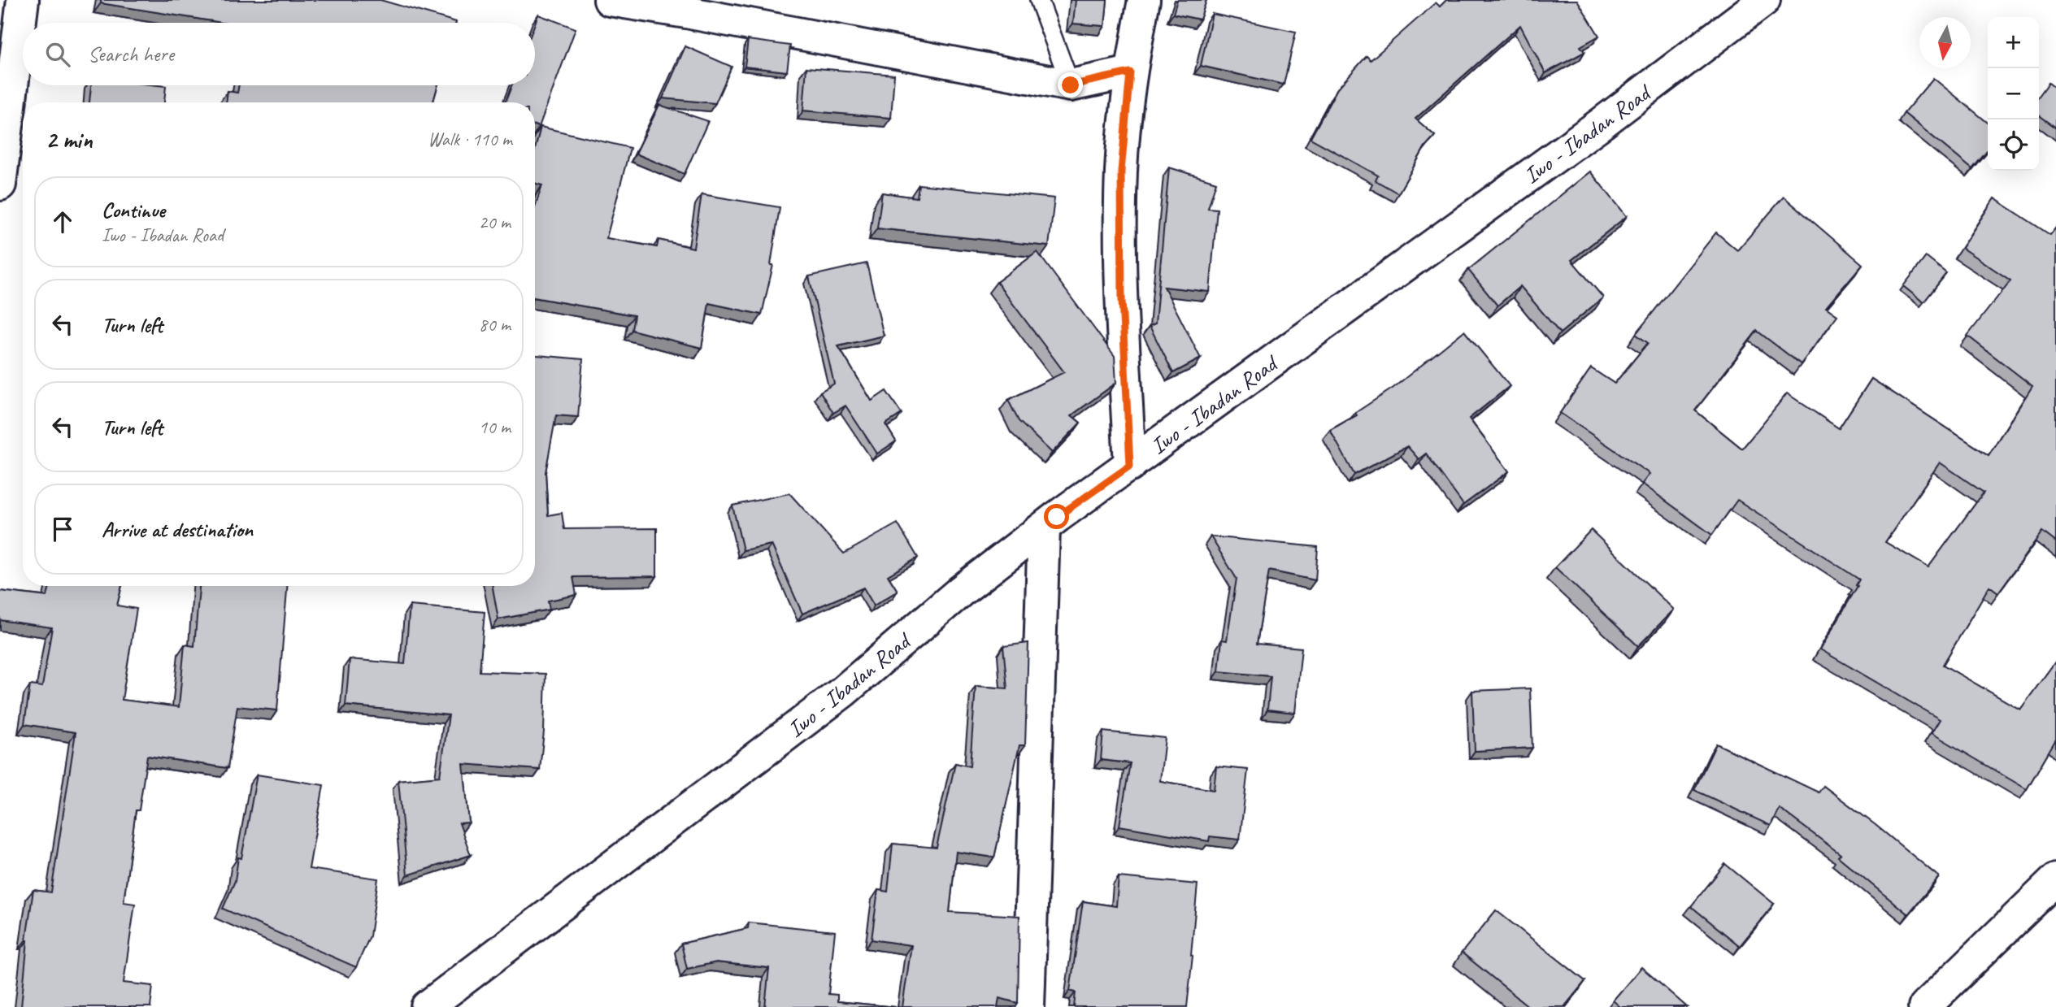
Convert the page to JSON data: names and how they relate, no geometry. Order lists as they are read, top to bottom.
{
  "streets": {
    "street": ["Iwo - Ibadan Road"]
  },
  "north": "bottom",
  "page": {
    "map_buttons": ["+", "−"],
    "search": "Search here",
    "heading": ["2 min", "Walk · 110 m"],
    "list": [
      ["Continue", "Iwo - Ibadan Road", "20 m"],
      ["Turn left", "80 m"],
      ["Turn left", "10 m"],
      "Arrive at destination"
    ]
  }
}
